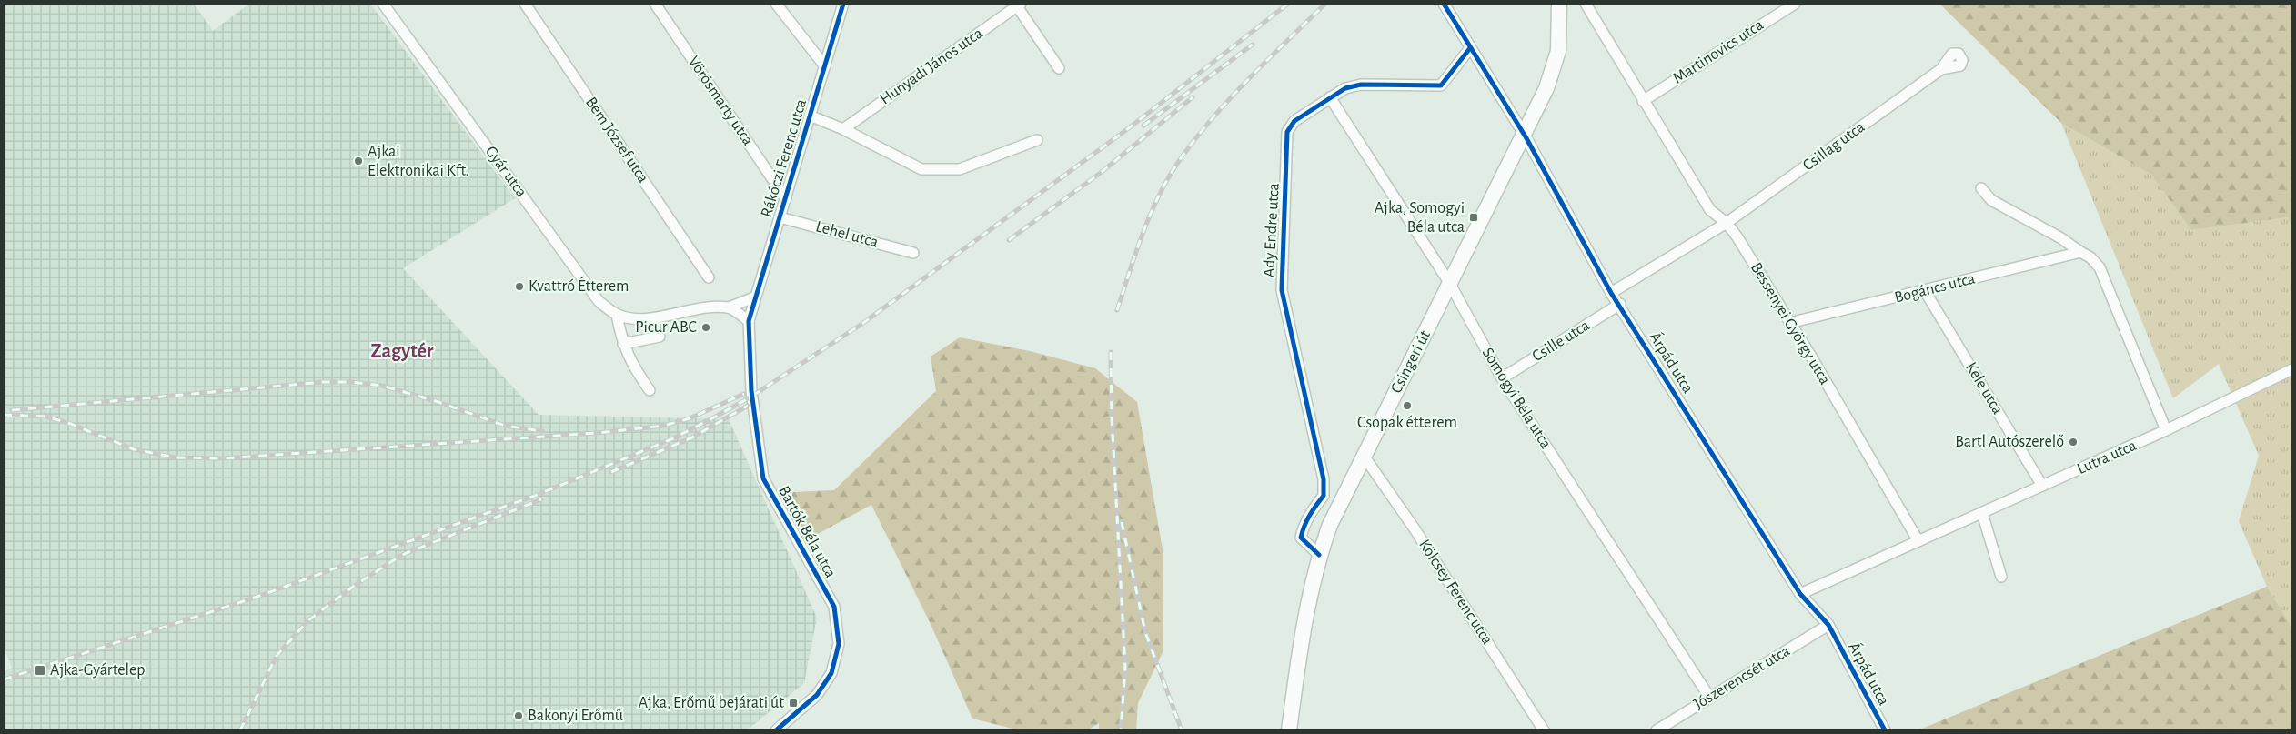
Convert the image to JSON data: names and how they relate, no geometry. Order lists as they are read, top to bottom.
{
  "streets": {
    "main road": ["Csingeri út"],
    "street": [
      "Martinovics utca",
      "Hunyadi János utca",
      "Vörösmarty utca",
      "Bem József utca",
      "Csillag utca",
      "Rákóczi Ferenc utca",
      "Gyár utca",
      "Ady Endre utca",
      "Lehel utca",
      "Bogáncs utca",
      "Bessenyei György utca",
      "Csille utca",
      "Árpád utca",
      "Kele utca",
      "Somogyi Béla utca",
      "Lutra utca",
      "Bartók Béla utca",
      "Kölcsey Ferenc utca",
      "Jószerencsét utca"
    ]
  },
  "crossings": [
    ["Martinovics utca", "Bessenyei György utca"],
    ["Vörösmarty utca", "Rákóczi Ferenc utca"],
    ["Csillag utca", "Bessenyei György utca"],
    ["Rákóczi Ferenc utca", "Lehel utca"],
    ["Rákóczi Ferenc utca", "Bartók Béla utca"],
    ["Ady Endre utca", "Csingeri út"],
    ["Ady Endre utca", "Árpád utca"],
    ["Ady Endre utca", "Somogyi Béla utca"],
    ["Bogáncs utca", "Bessenyei György utca"],
    ["Bogáncs utca", "Kele utca"],
    ["Bessenyei György utca", "Lutra utca"],
    ["Csille utca", "Árpád utca"],
    ["Csille utca", "Somogyi Béla utca"],
    ["Csingeri út", "Árpád utca"],
    ["Csingeri út", "Somogyi Béla utca"],
    ["Csingeri út", "Kölcsey Ferenc utca"],
    ["Árpád utca", "Jószerencsét utca"],
    ["Kele utca", "Lutra utca"],
    ["Somogyi Béla utca", "Jószerencsét utca"]
  ],
  "districts": ["Zagytér"],
  "places": {
    "other": [
      "Ajkai Elektronikai Kft.",
      "Kvattró Étterem",
      "Picur ABC",
      "Csopak étterem",
      "Bartl Autószerelő",
      "Bakonyi Erőmű"
    ],
    "transit": ["Ajka, Somogyi Béla utca", "Ajka-Gyártelep", "Ajka, Erőmű bejárati út"]
  }
}
